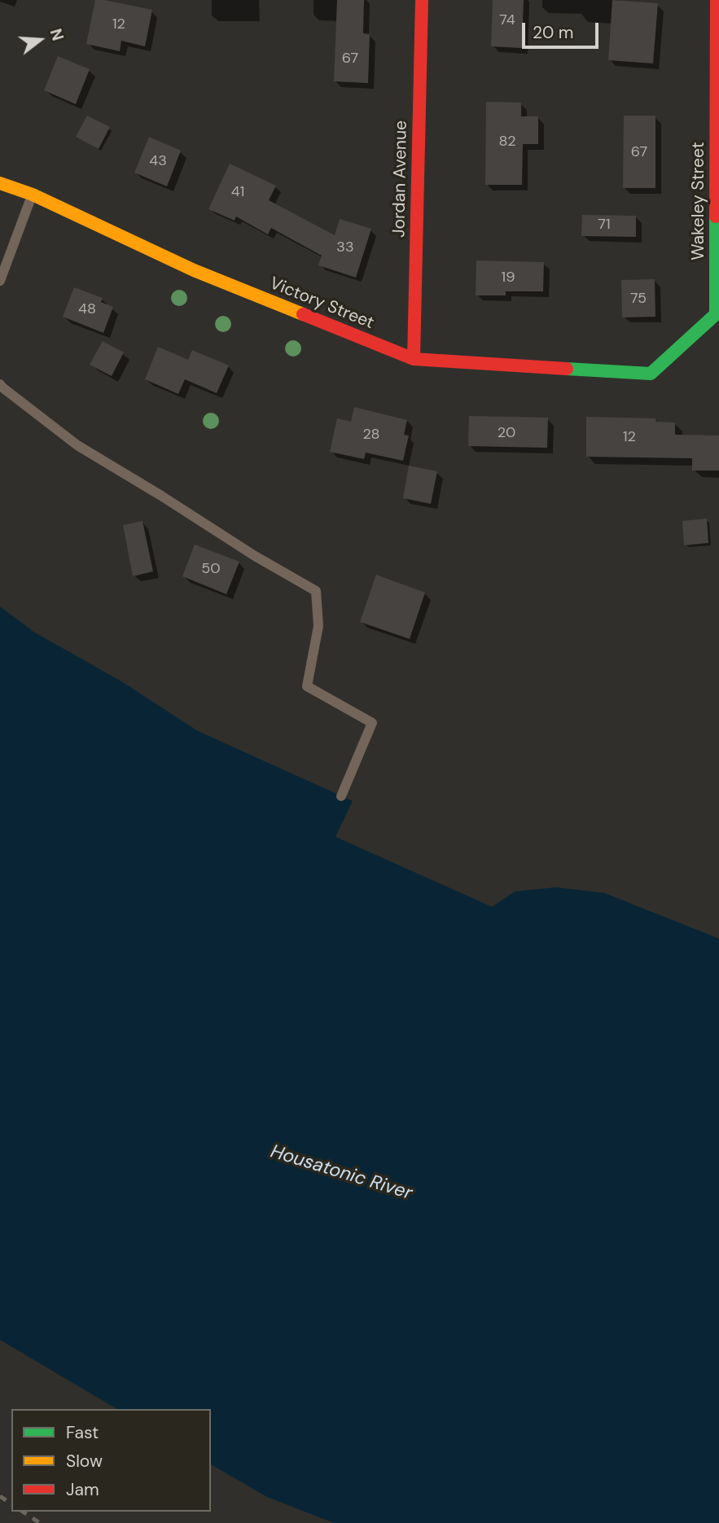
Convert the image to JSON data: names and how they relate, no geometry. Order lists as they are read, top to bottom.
{
  "streets": {
    "street": ["Jordan Avenue", "Wakeley Street", "Victory Street"]
  },
  "crossings": [
    ["Jordan Avenue", "Victory Street"],
    ["Wakeley Street", "Victory Street"]
  ],
  "water": ["Housatonic River"],
  "house_numbers": [
    "74",
    "12",
    "67",
    "82",
    "67",
    "43",
    "41",
    "71",
    "33",
    "19",
    "75",
    "48",
    "20",
    "28",
    "12",
    "50"
  ],
  "legend": ["Fast", "Slow", "Jam"],
  "scale_bar": "20 m",
  "north": "right"
}
